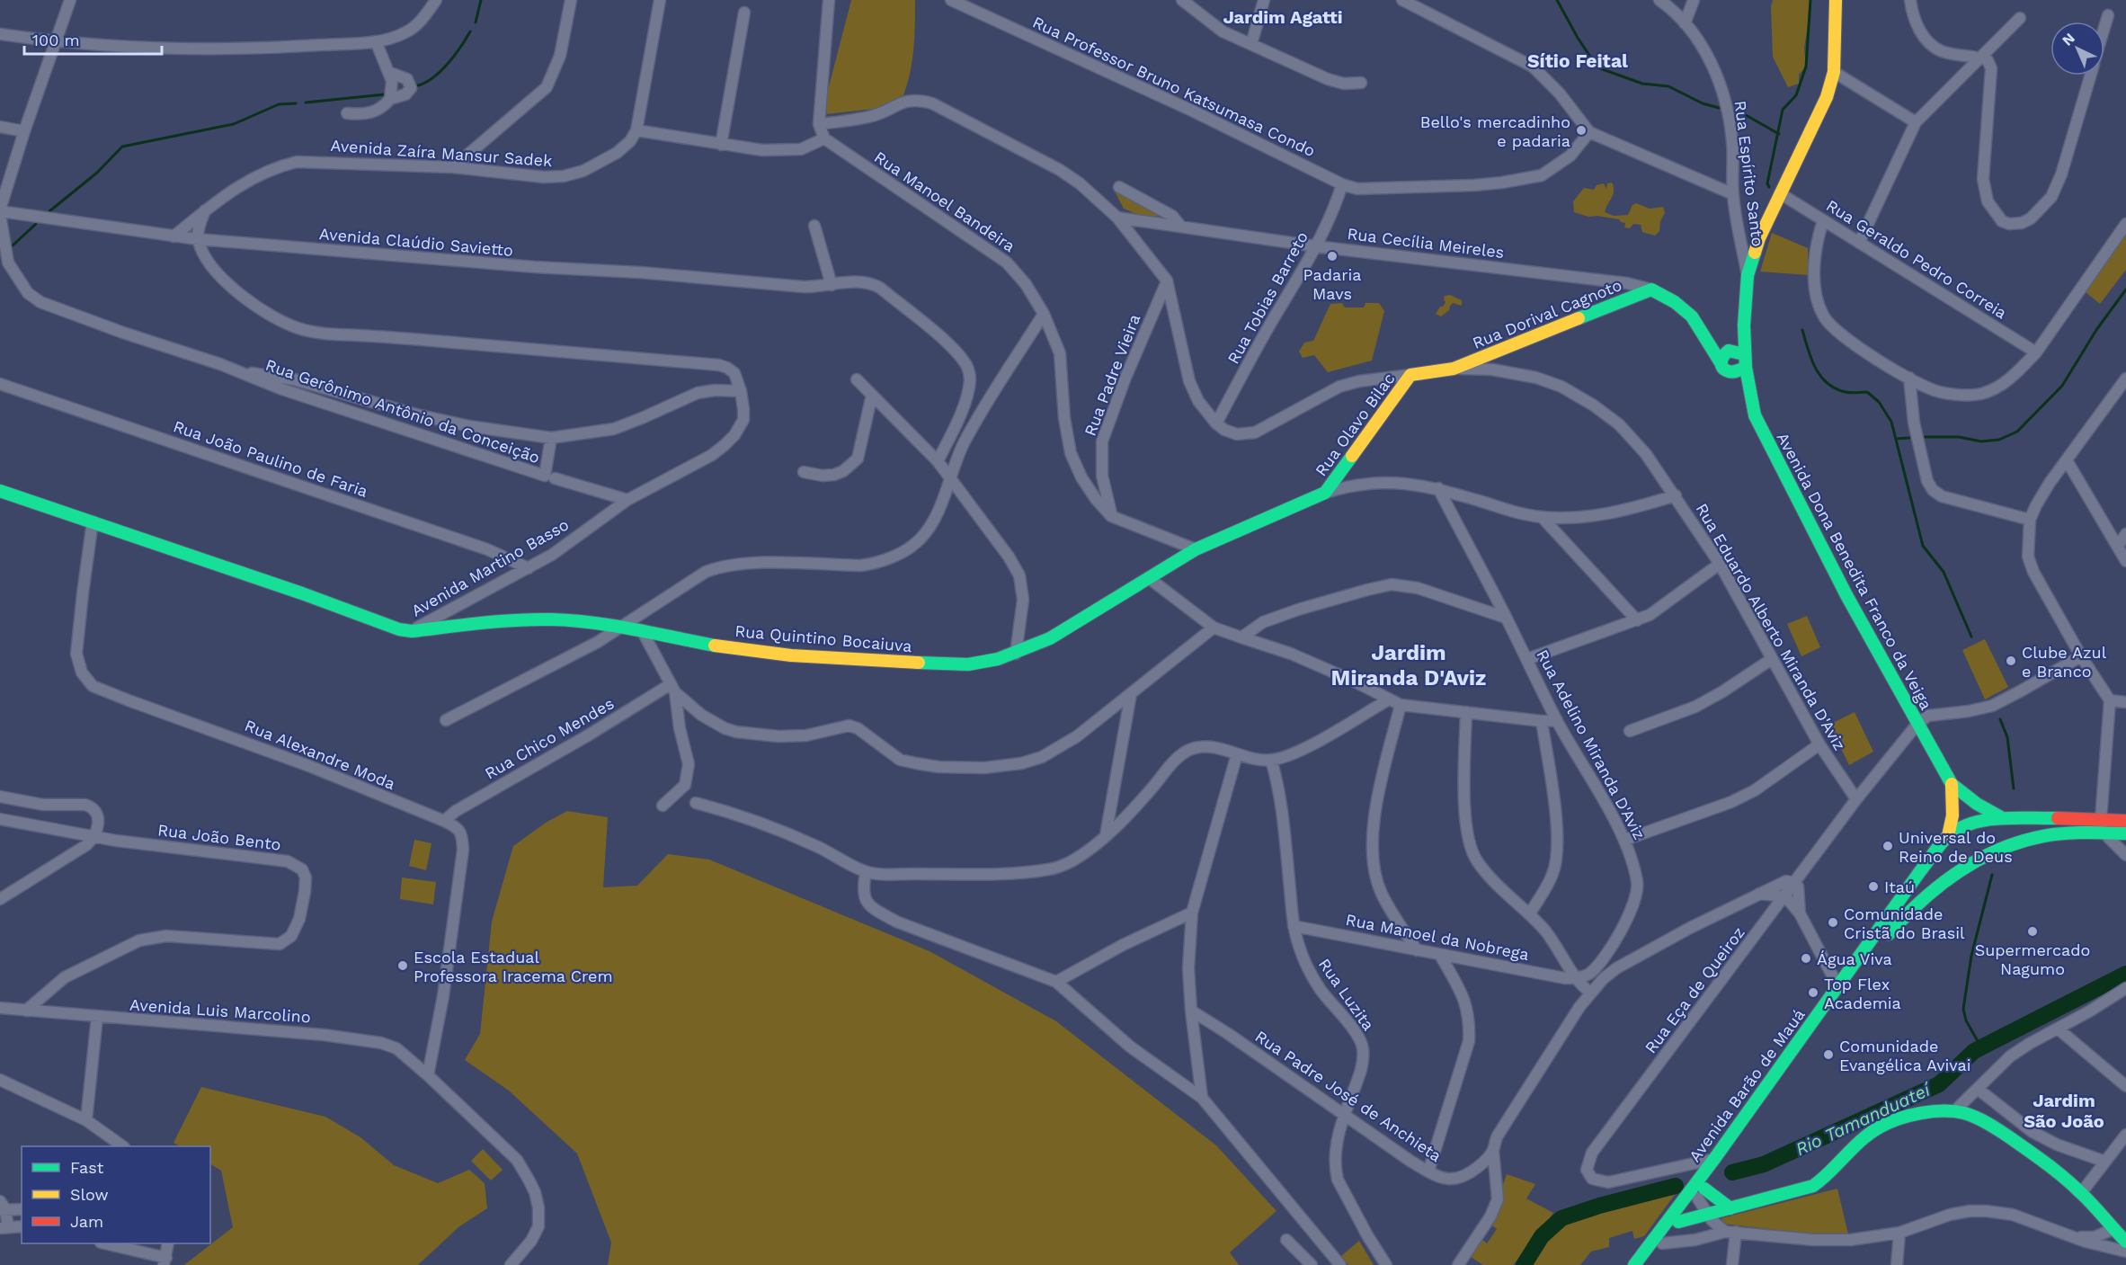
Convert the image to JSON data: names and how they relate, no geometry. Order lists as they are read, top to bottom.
{
  "streets": {
    "street": [
      "Rua Professor Bruno Katsumasa Condo",
      "Avenida Zaíra Mansur Sadek",
      "Rua Espírito Santo",
      "Rua Manoel Bandeira",
      "Avenida Claúdio Savietto",
      "Rua Cecília Meireles",
      "Rua Geraldo Pedro Correia",
      "Rua Tobias Barreto",
      "Rua Dorival Cagnoto",
      "Rua Padre Vieira",
      "Rua Gerônimo Antônio da Conceição",
      "Rua Olavo Bilac",
      "Rua João Paulino de Faria",
      "Avenida Martino Basso",
      "Avenida Dona Benedita Franco da Veiga",
      "Rua Eduardo Alberto Miranda D'Aviz",
      "Rua Quintino Bocaiuva",
      "Rua Chico Mendes",
      "Rua Adelino Miranda D'Aviz",
      "Rua Alexandre Moda",
      "Rua João Bento",
      "Rua Manoel da Nobrega",
      "Rua Eça de Queiroz",
      "Rua Luzita",
      "Avenida Luis Marcolino",
      "Avenida Barão de Mauá",
      "Rua Padre José de Anchieta"
    ]
  },
  "crossings": [
    ["Rua Professor Bruno Katsumasa Condo", "Rua Tobias Barreto"],
    ["Avenida Zaíra Mansur Sadek", "Avenida Claúdio Savietto"],
    ["Rua Manoel Bandeira", "Rua Padre Vieira"],
    ["Avenida Claúdio Savietto", "Avenida Martino Basso"],
    ["Rua Cecília Meireles", "Rua Tobias Barreto"],
    ["Rua Cecília Meireles", "Rua Dorival Cagnoto"],
    ["Rua Cecília Meireles", "Avenida Dona Benedita Franco da Veiga"],
    ["Rua Tobias Barreto", "Rua Eduardo Alberto Miranda D'Aviz"],
    ["Rua Dorival Cagnoto", "Rua Eduardo Alberto Miranda D'Aviz"],
    ["Rua Padre Vieira", "Rua Eduardo Alberto Miranda D'Aviz"],
    ["Rua Gerônimo Antônio da Conceição", "Avenida Martino Basso"],
    ["Rua Olavo Bilac", "Rua Eduardo Alberto Miranda D'Aviz"],
    ["Rua João Paulino de Faria", "Avenida Martino Basso"],
    ["Avenida Martino Basso", "Rua Quintino Bocaiuva"],
    ["Avenida Martino Basso", "Rua Alexandre Moda"],
    ["Avenida Dona Benedita Franco da Veiga", "Rua Eça de Queiroz"],
    ["Rua Eduardo Alberto Miranda D'Aviz", "Rua Eça de Queiroz"],
    ["Rua Chico Mendes", "Rua Alexandre Moda"],
    ["Rua Adelino Miranda D'Aviz", "Rua Manoel da Nobrega"],
    ["Rua Alexandre Moda", "Avenida Luis Marcolino"],
    ["Rua João Bento", "Avenida Luis Marcolino"],
    ["Rua Manoel da Nobrega", "Rua Luzita"],
    ["Rua Eça de Queiroz", "Avenida Barão de Mauá"],
    ["Rua Eça de Queiroz", "Rua Padre José de Anchieta"],
    ["Rua Luzita", "Rua Padre José de Anchieta"]
  ],
  "districts": [
    "Jardim Agatti",
    "Sítio Feital",
    "Jardim Miranda D'Aviz",
    "Jardim São João"
  ],
  "water": ["Rio Tamanduateí"],
  "places": [
    "Bello's mercadinho e padaria",
    "Padaria Mavs",
    "Clube Azul e Branco",
    "Universal do Reino de Deus",
    "Itaú",
    "Comunidade Cristã do Brasil",
    "Supermercado Nagumo",
    "Água Viva",
    "Escola Estadual Professora Iracema Crem",
    "Top Flex Academia",
    "Comunidade Evangélica Avivai"
  ],
  "legend": ["Fast", "Slow", "Jam"],
  "scale_bar": "100 m",
  "north": "top left"
}
